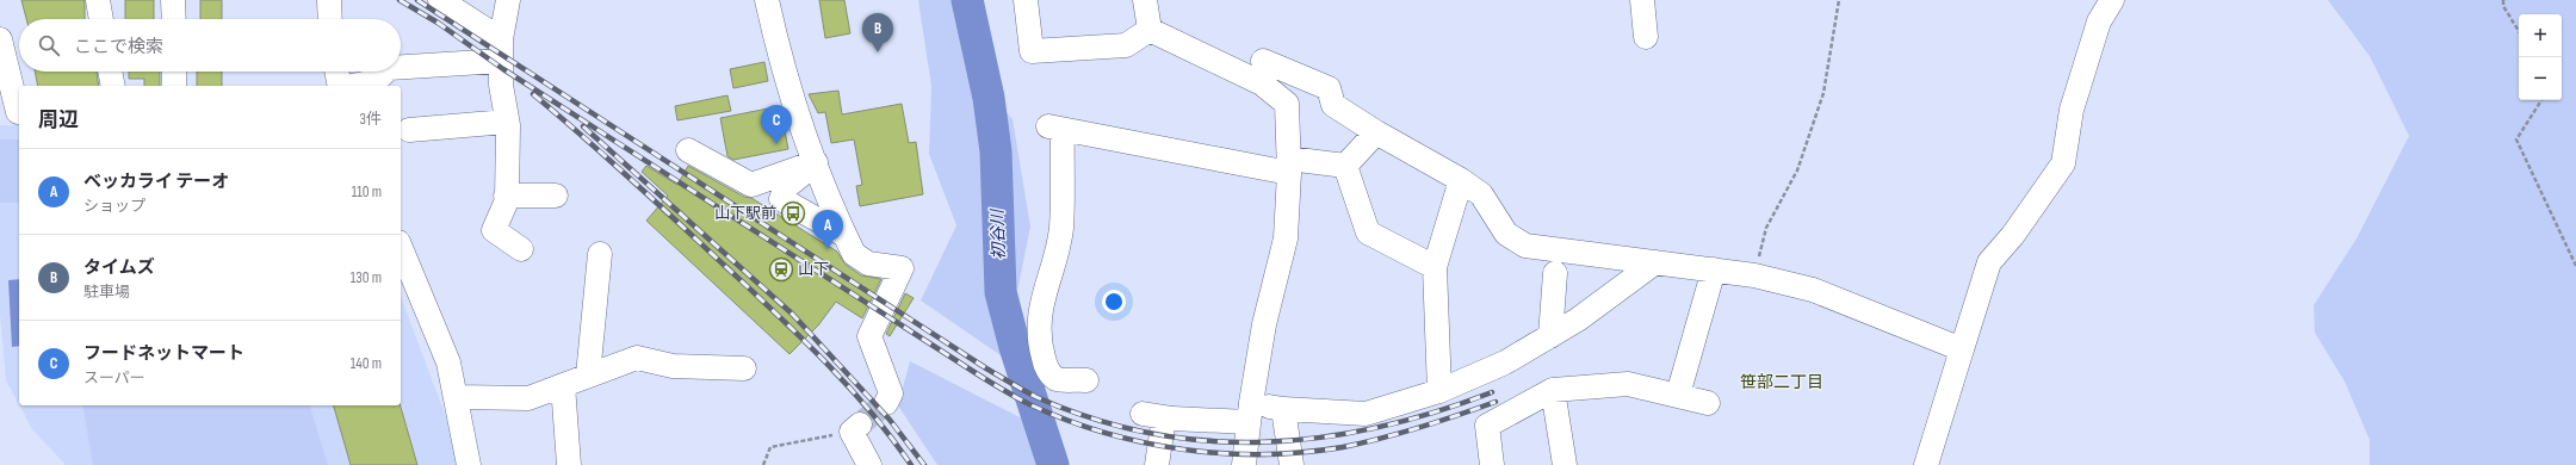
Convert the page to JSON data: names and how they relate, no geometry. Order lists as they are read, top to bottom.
{
  "districts": ["笹部二丁目"],
  "water": ["初谷川"],
  "places": {
    "bus stop": ["山下駅前"],
    "station": ["山下"]
  },
  "page": {
    "pins": ["B", "C", "A"],
    "map_buttons": ["+", "−"],
    "search": "ここで検索",
    "heading": ["周辺", "3件"],
    "list": [
      {
        "mark": "A",
        "name": "ベッカライ テーオ",
        "note": "ショップ",
        "value": "110 m"
      },
      {
        "mark": "B",
        "name": "タイムズ",
        "note": "駐車場",
        "value": "130 m"
      },
      {
        "mark": "C",
        "name": "フードネットマート",
        "note": "スーパー",
        "value": "140 m"
      }
    ]
  }
}
